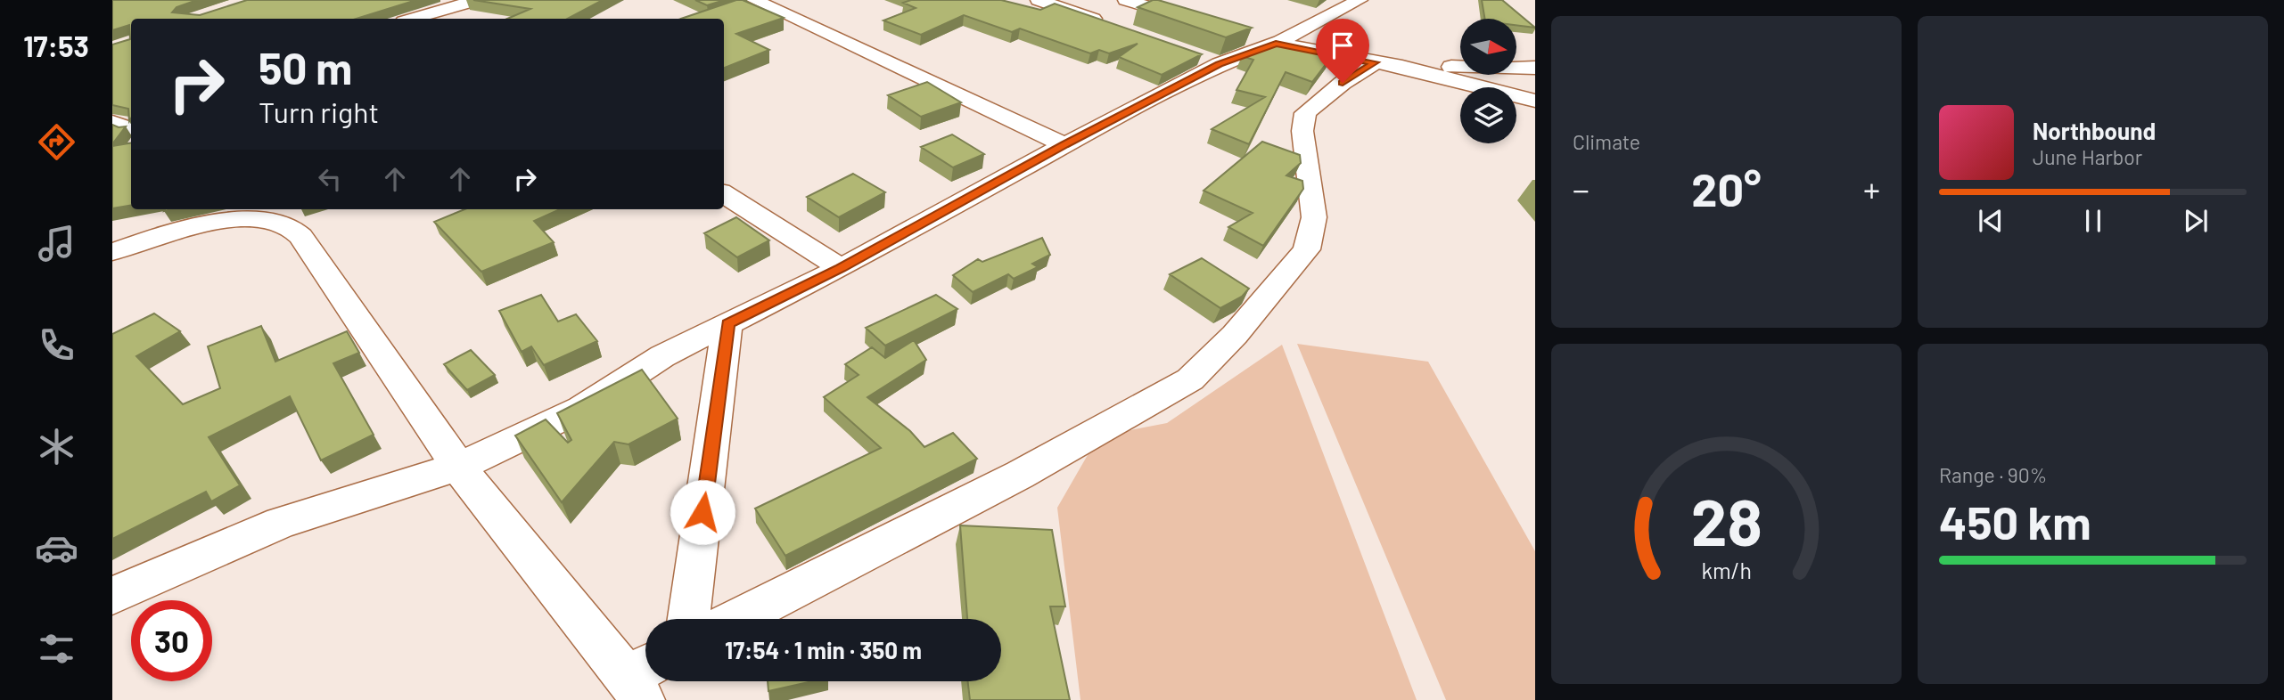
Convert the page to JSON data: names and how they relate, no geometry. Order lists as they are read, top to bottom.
{
  "north": "right",
  "page": {
    "tabs": "17:53",
    "tile": [
      "Climate",
      ["Range · 90%", "450 km"]
    ],
    "turn": ["50 m", "Turn right"],
    "song": ["Northbound", "June Harbor"],
    "heat": ["−", "20°", "+"],
    "limit": "30",
    "trip": "17:54 · 1 min · 350 m",
    "gauge": ["28", "km/h"]
  }
}
